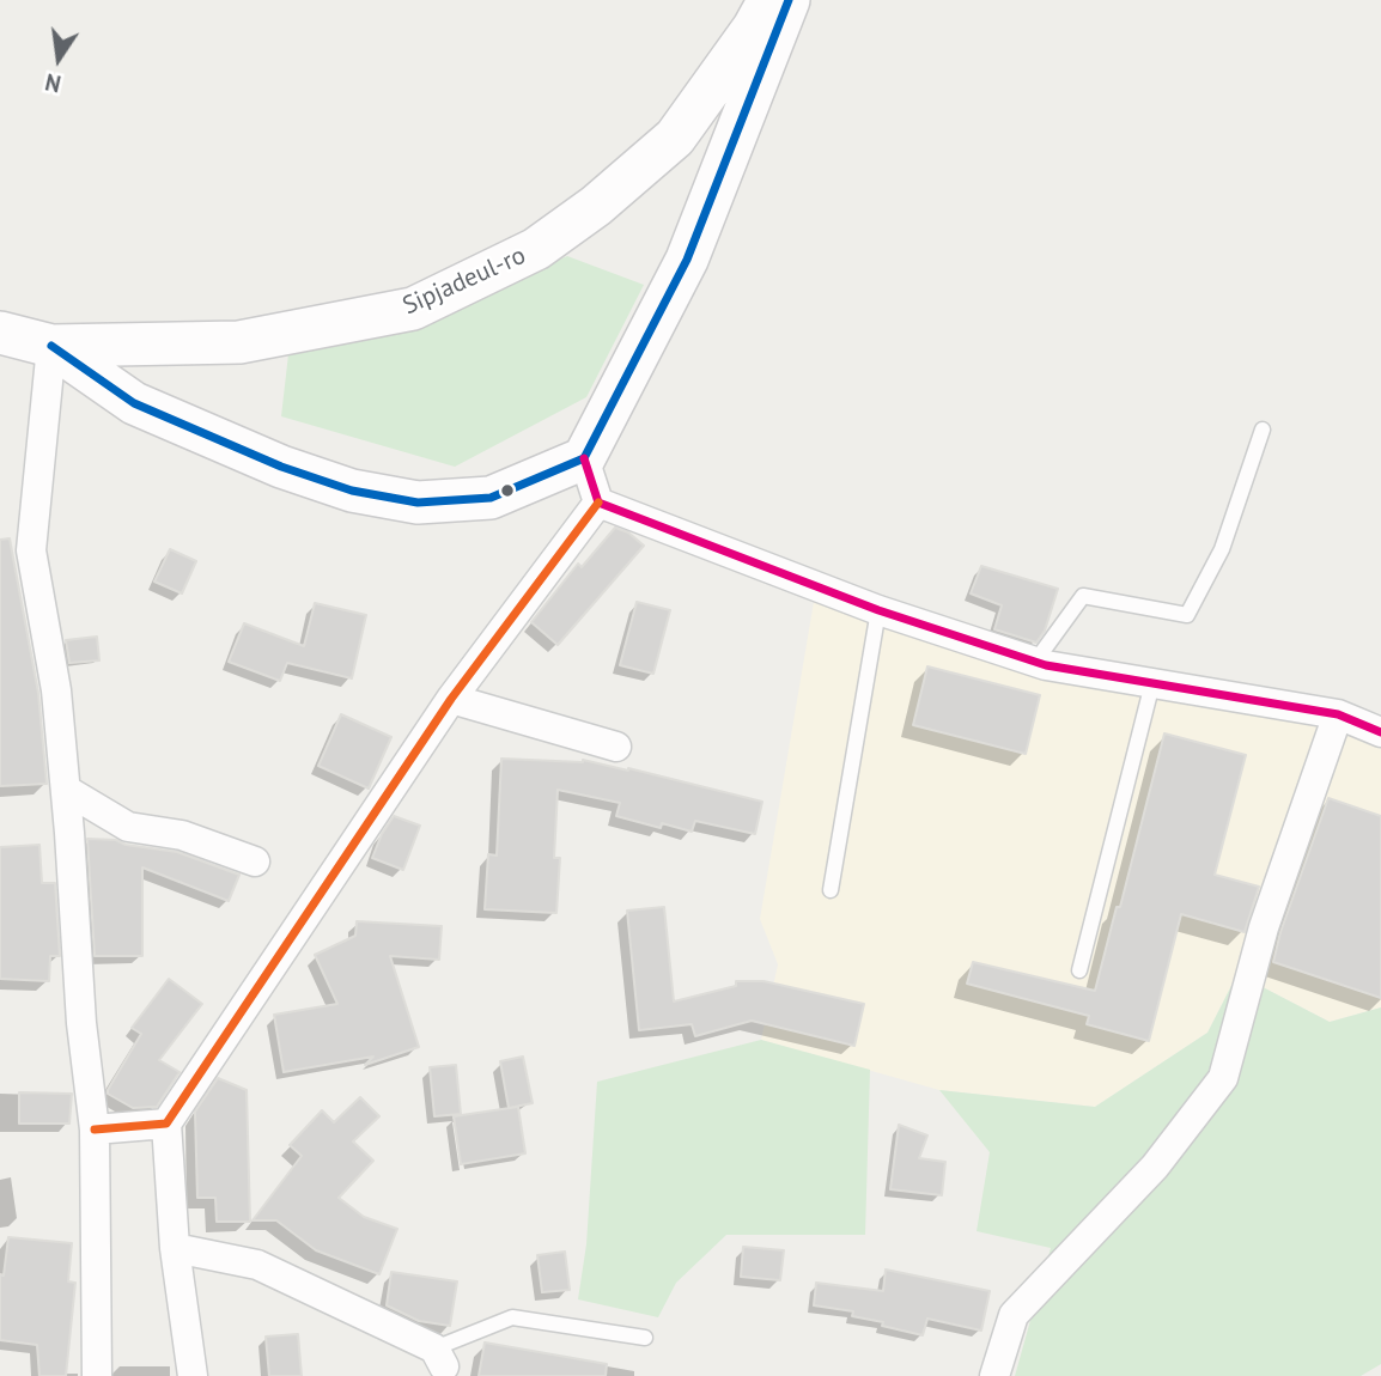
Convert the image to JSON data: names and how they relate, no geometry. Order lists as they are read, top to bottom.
{
  "streets": {
    "main road": ["Sipjadeul-ro"]
  },
  "north": "bottom"
}
